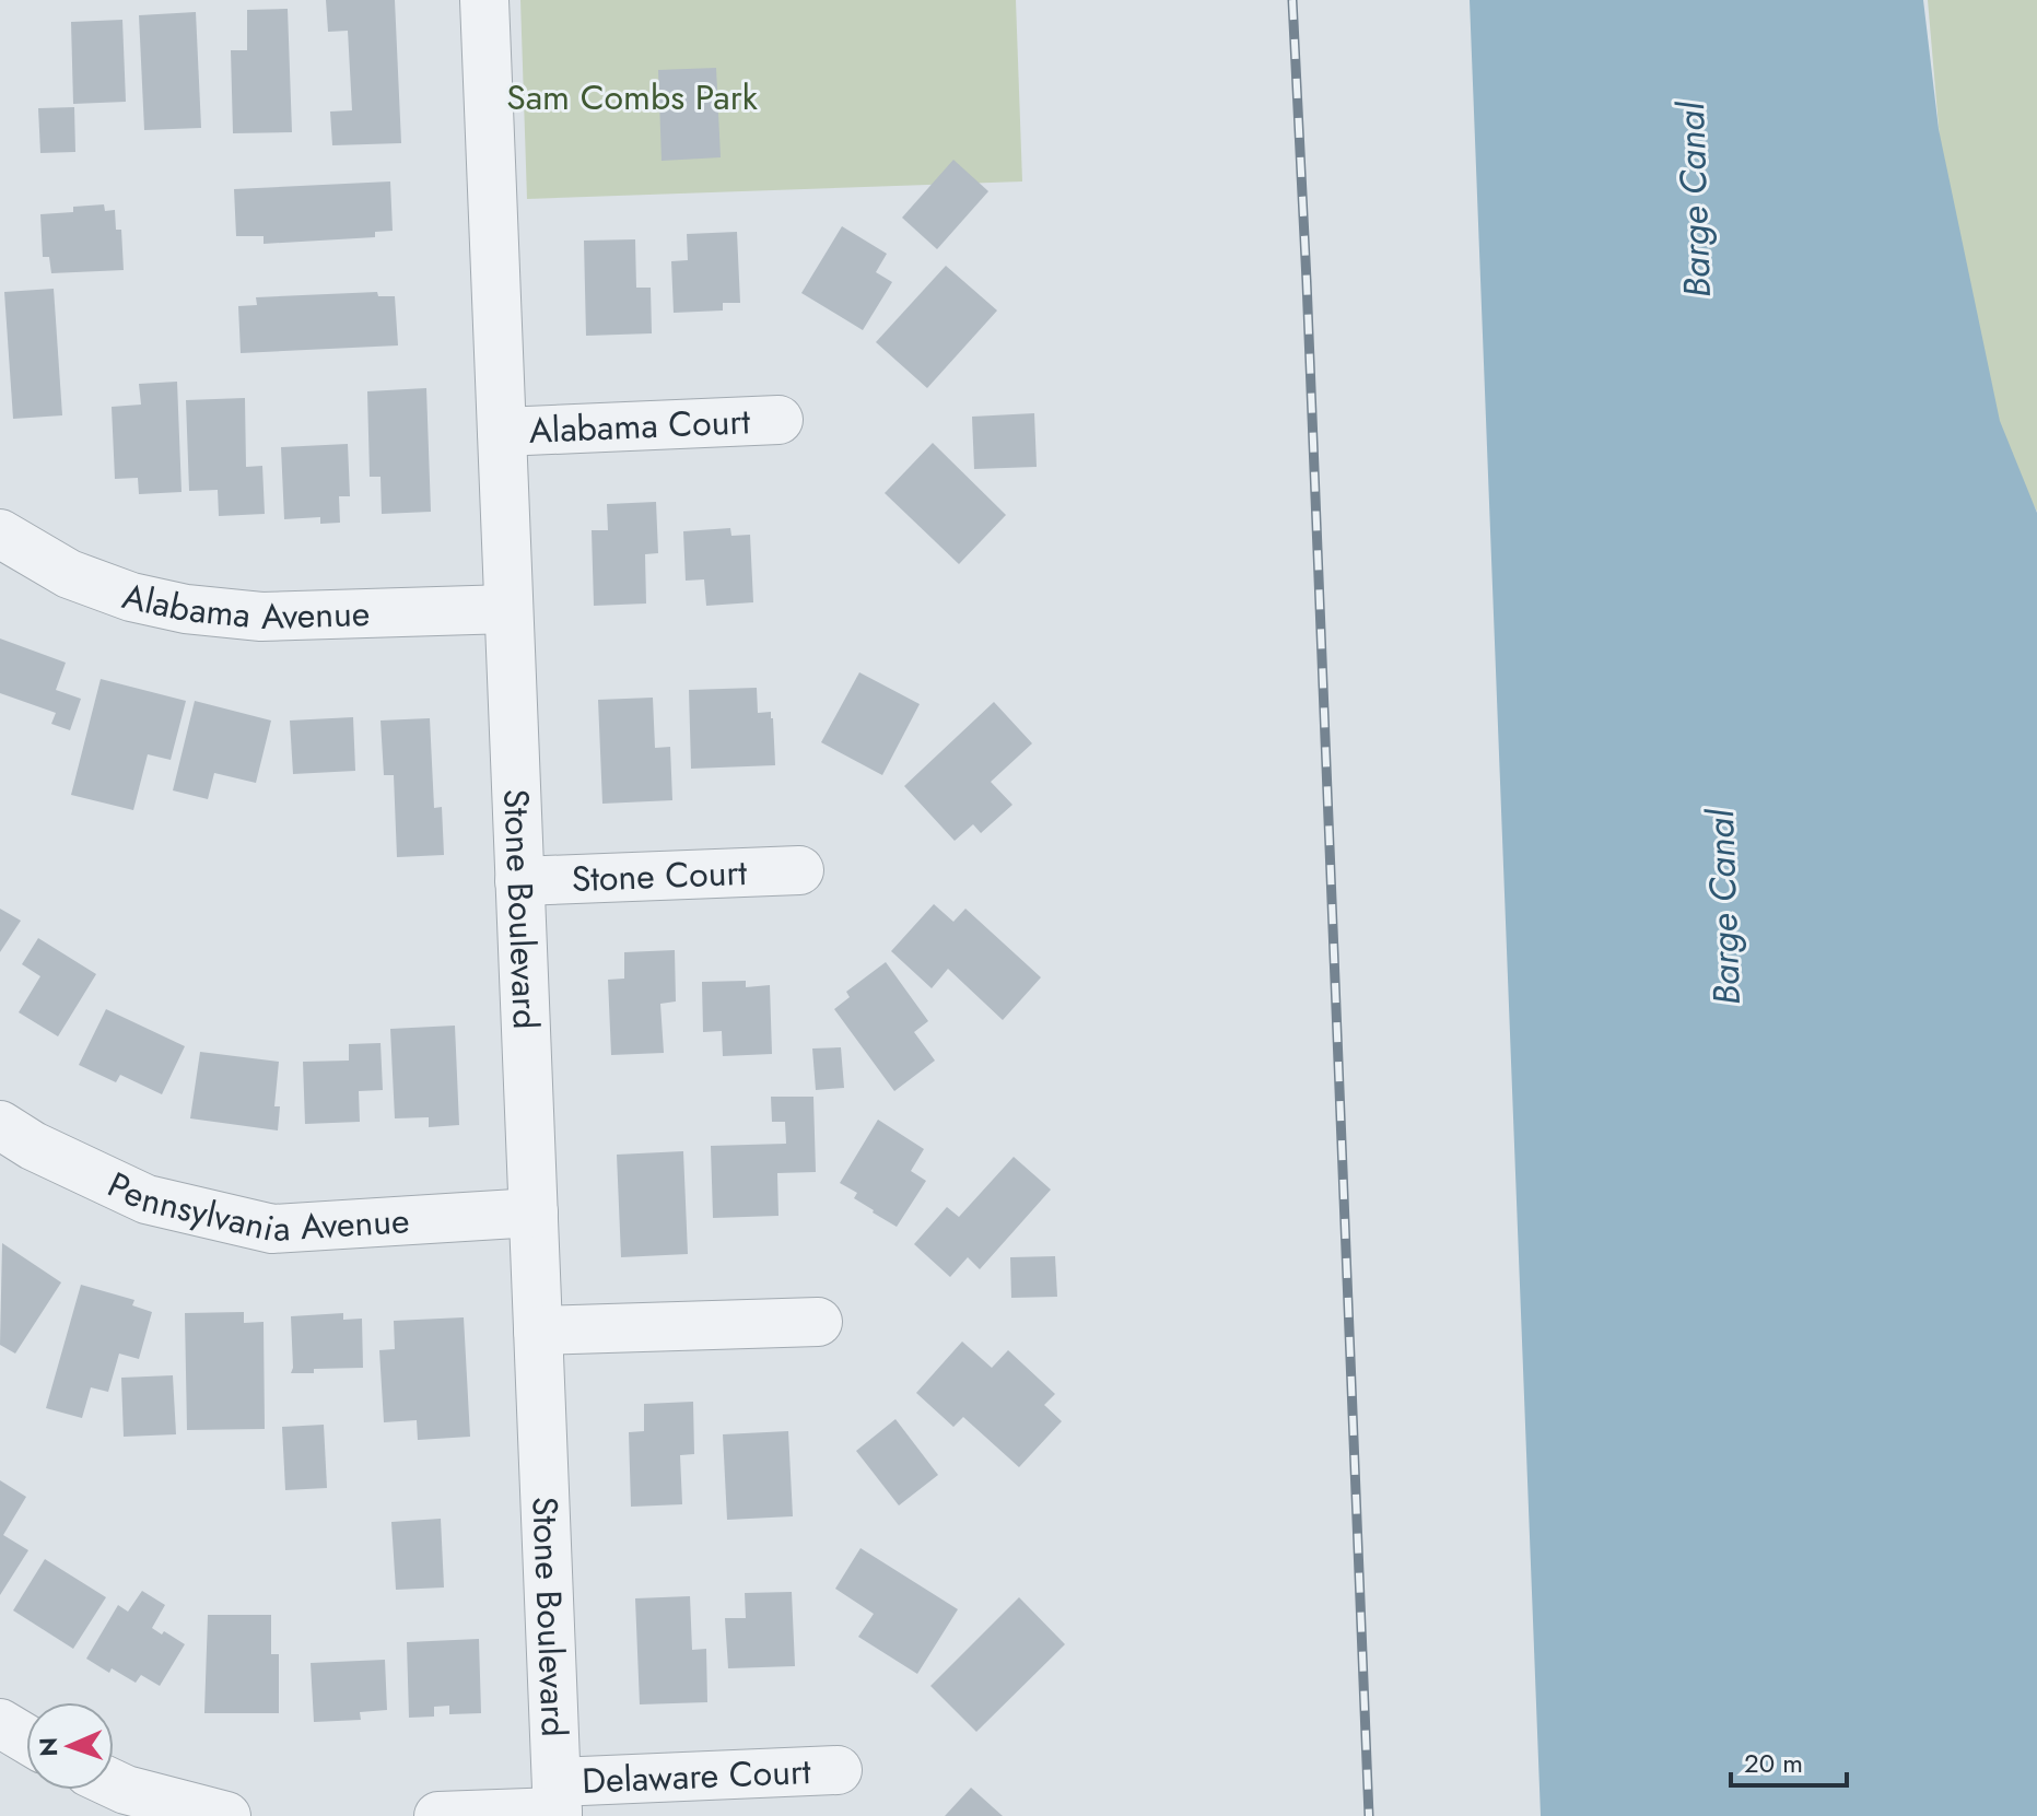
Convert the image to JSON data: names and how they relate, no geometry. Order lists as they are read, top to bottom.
{
  "streets": {
    "street": [
      "Alabama Court",
      "Alabama Avenue",
      "Stone Court",
      "Stone Boulevard",
      "Pennsylvania Avenue",
      "Delaware Court"
    ]
  },
  "crossings": [
    ["Alabama Court", "Stone Boulevard"],
    ["Alabama Avenue", "Stone Boulevard"],
    ["Stone Court", "Stone Boulevard"],
    ["Stone Boulevard", "Pennsylvania Avenue"],
    ["Stone Boulevard", "Delaware Court"]
  ],
  "water": ["Barge Canal"],
  "parks": ["Sam Combs Park"],
  "scale_bar": "20 m",
  "north": "left"
}
